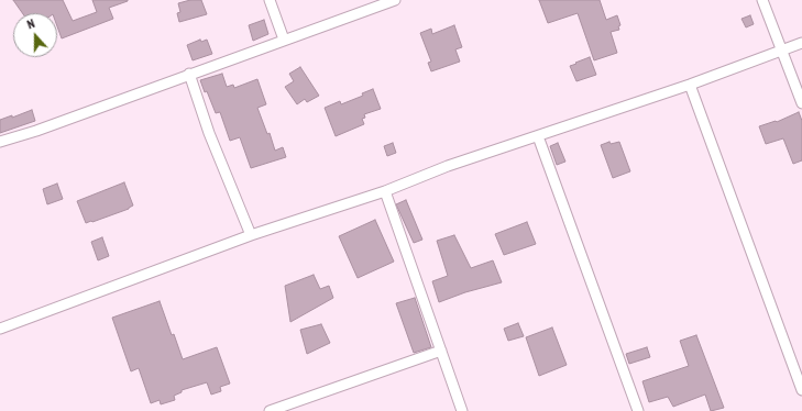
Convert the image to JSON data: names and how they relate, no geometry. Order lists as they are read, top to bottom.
{
  "north": "top"
}
